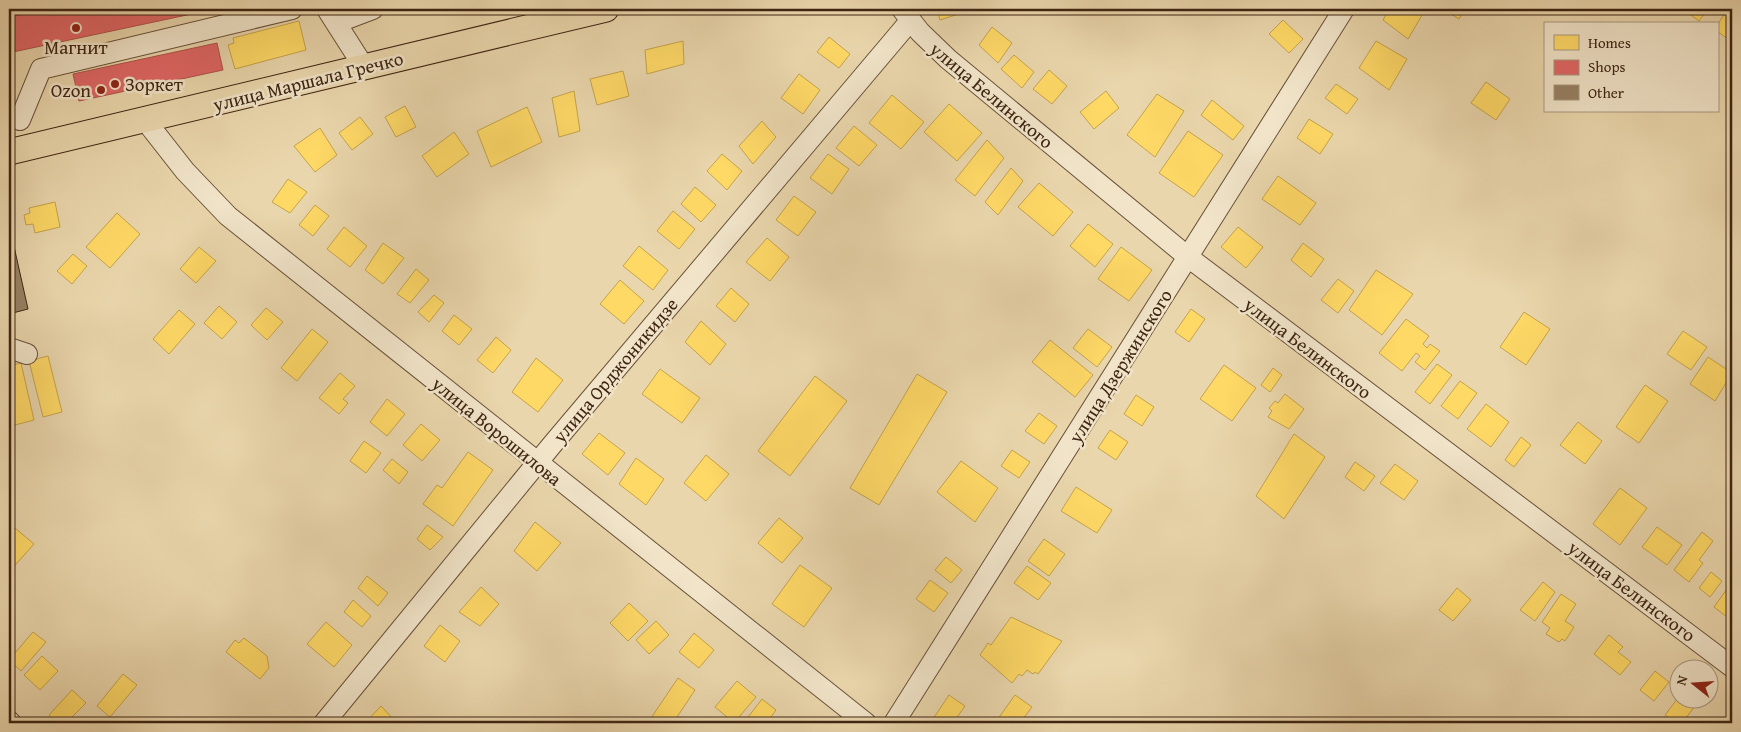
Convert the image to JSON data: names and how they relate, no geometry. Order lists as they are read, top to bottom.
{
  "streets": {
    "main road": ["улица Маршала Гречко"],
    "street": [
      "улица Белинского",
      "улица Дзержинского",
      "улица Орджоникидзе",
      "улица Ворошилова"
    ]
  },
  "crossings": [
    ["улица Маршала Гречко", "улица Ворошилова"],
    ["улица Белинского", "улица Дзержинского"],
    ["улица Белинского", "улица Орджоникидзе"],
    ["улица Орджоникидзе", "улица Ворошилова"]
  ],
  "places": ["Магнит", "Зоркет", "Ozon"],
  "legend": ["Homes", "Shops", "Other"],
  "north": "left"
}
